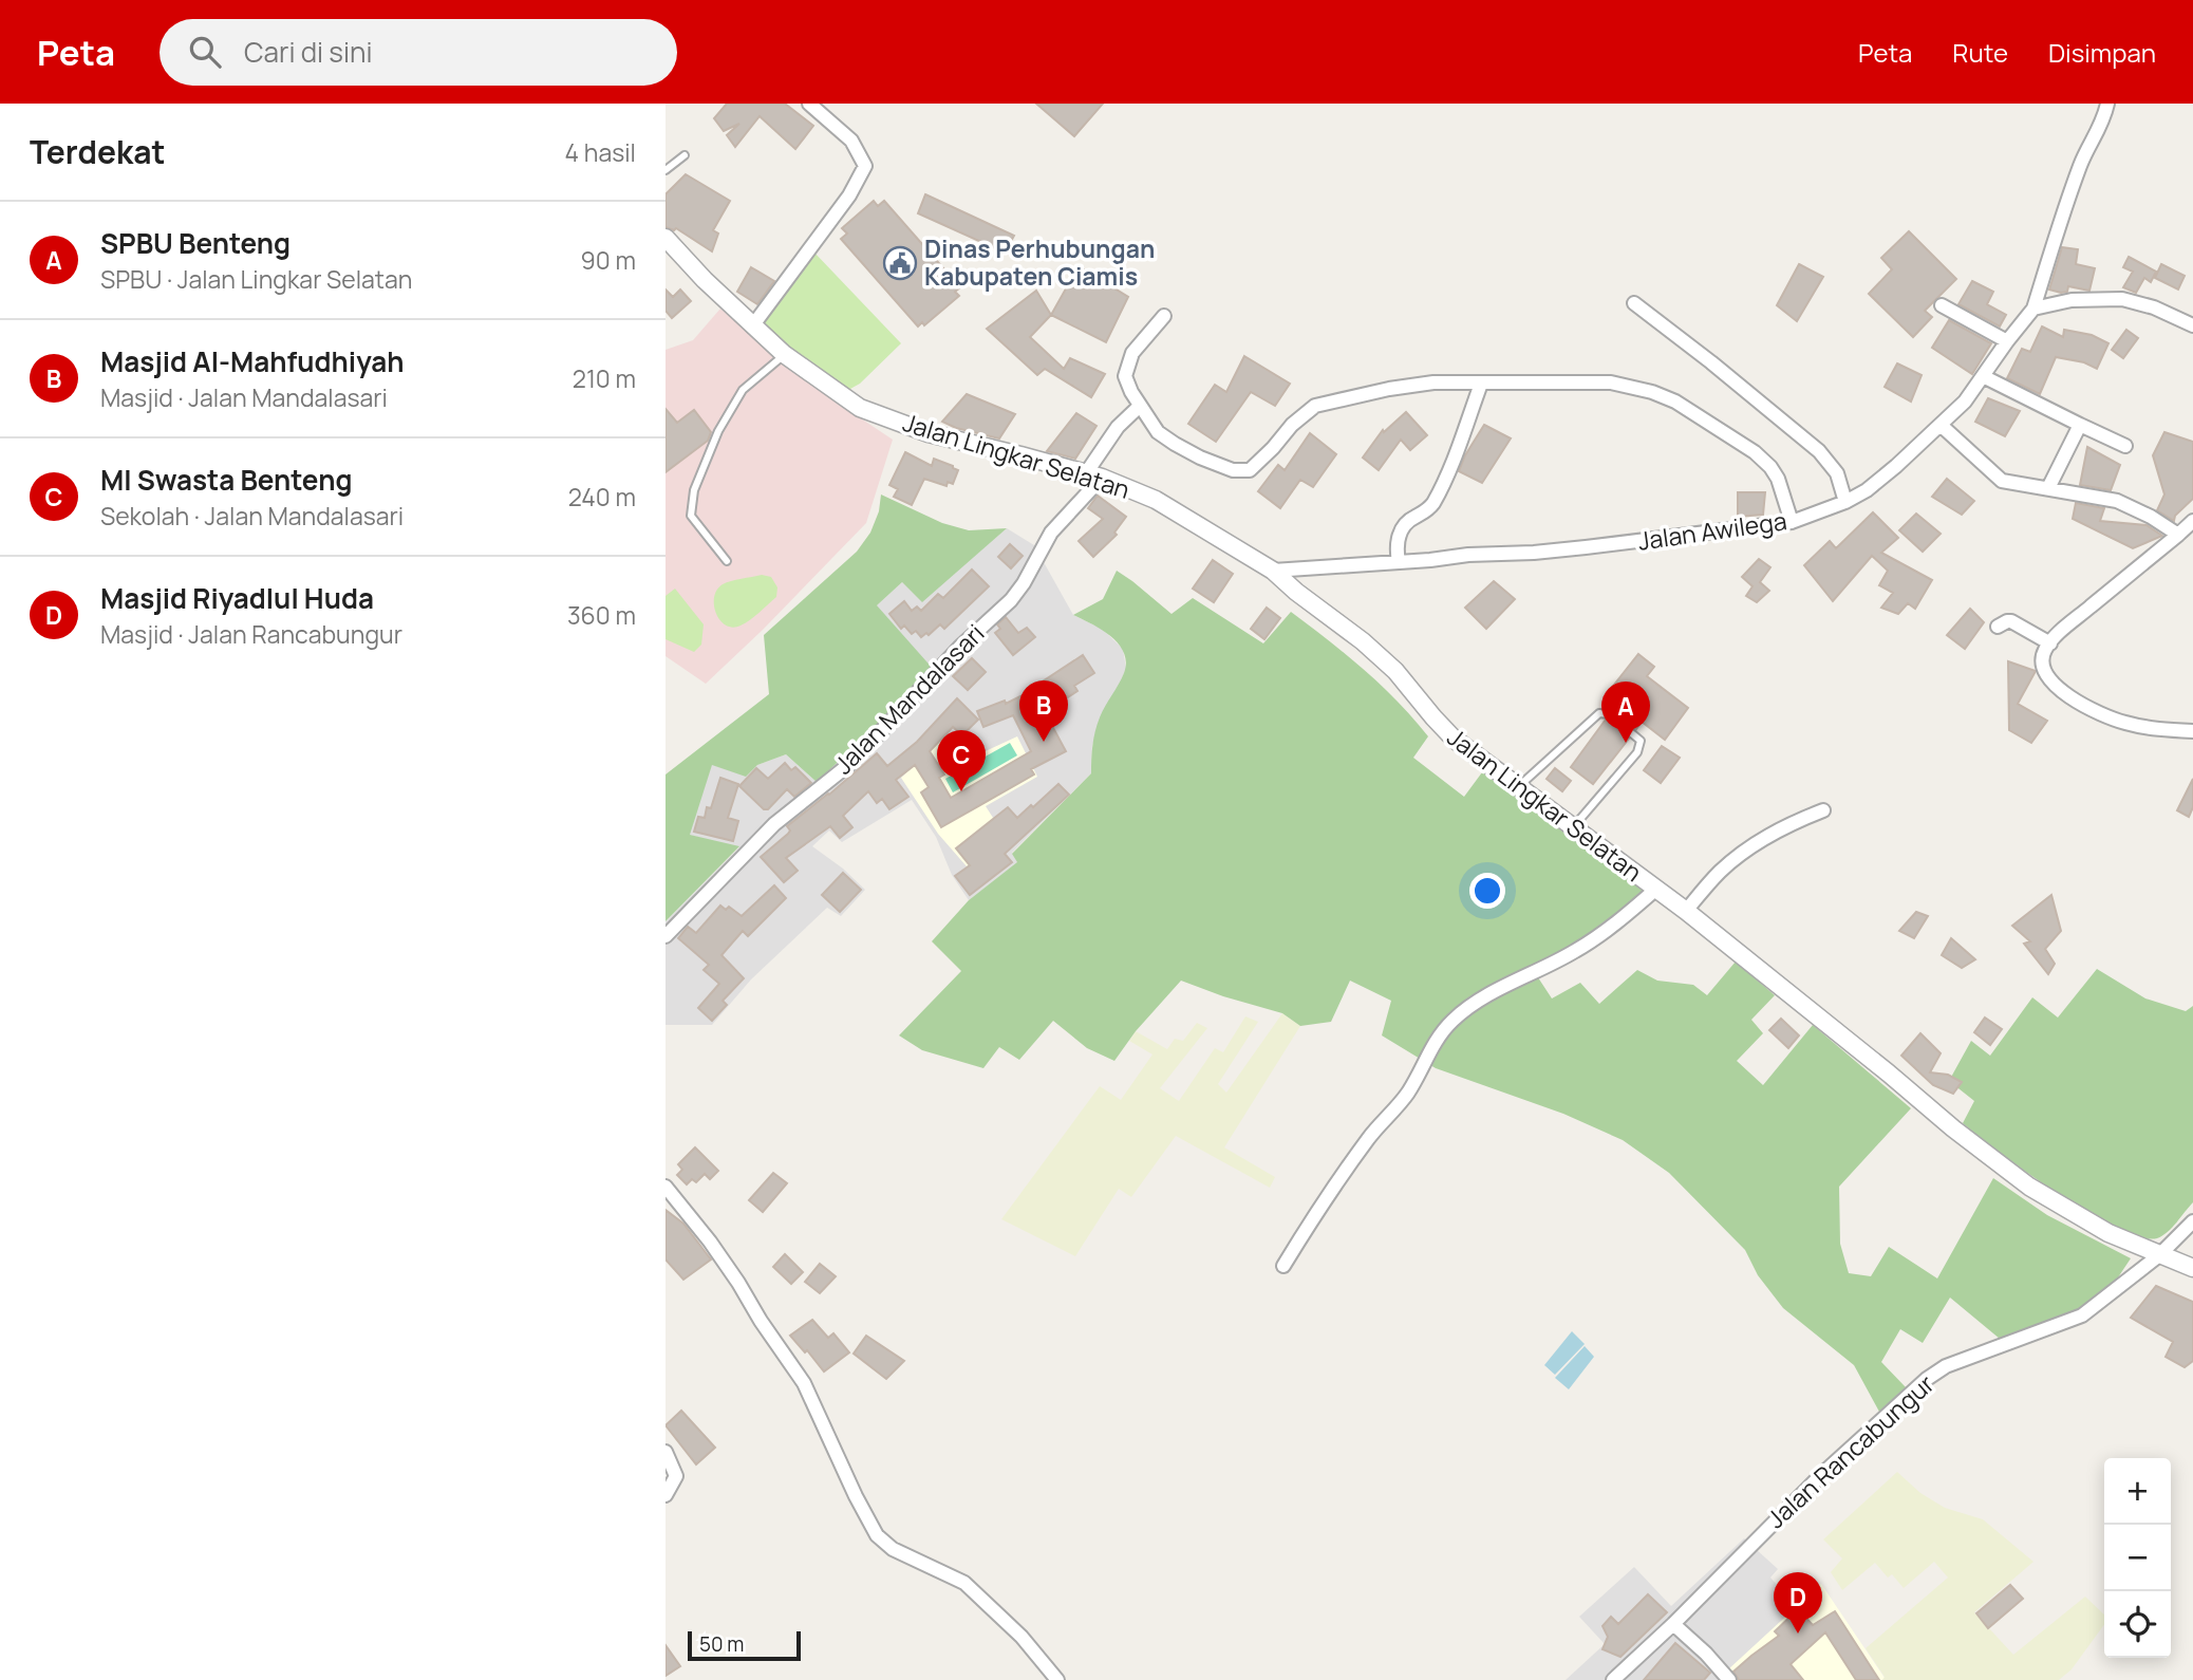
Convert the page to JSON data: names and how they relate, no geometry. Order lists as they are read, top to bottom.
{
  "streets": {
    "street": [
      "Jalan Lingkar Selatan",
      "Jalan Awilega",
      "Jalan Mandalasari",
      "Jalan Rancabungur"
    ]
  },
  "crossings": [
    ["Jalan Lingkar Selatan", "Jalan Awilega"],
    ["Jalan Lingkar Selatan", "Jalan Mandalasari"],
    ["Jalan Lingkar Selatan", "Jalan Rancabungur"]
  ],
  "places": {
    "public building": ["Dinas Perhubungan Kabupaten Ciamis"]
  },
  "scale_bar": "50 m",
  "page": {
    "header": "Peta",
    "search": "Cari di sini",
    "nav": ["Peta", "Rute", "Disimpan"],
    "heading": ["Terdekat", "4 hasil"],
    "list": [
      {
        "mark": "A",
        "name": "SPBU Benteng",
        "note": "SPBU · Jalan Lingkar Selatan",
        "value": "90 m"
      },
      {
        "mark": "B",
        "name": "Masjid Al-Mahfudhiyah",
        "note": "Masjid · Jalan Mandalasari",
        "value": "210 m"
      },
      {
        "mark": "C",
        "name": "MI Swasta Benteng",
        "note": "Sekolah · Jalan Mandalasari",
        "value": "240 m"
      },
      {
        "mark": "D",
        "name": "Masjid Riyadlul Huda",
        "note": "Masjid · Jalan Rancabungur",
        "value": "360 m"
      }
    ],
    "pins": [
      "B",
      "A",
      "C",
      "D"
    ],
    "map_buttons": ["+", "−"],
    "scale": "50 m"
  }
}
